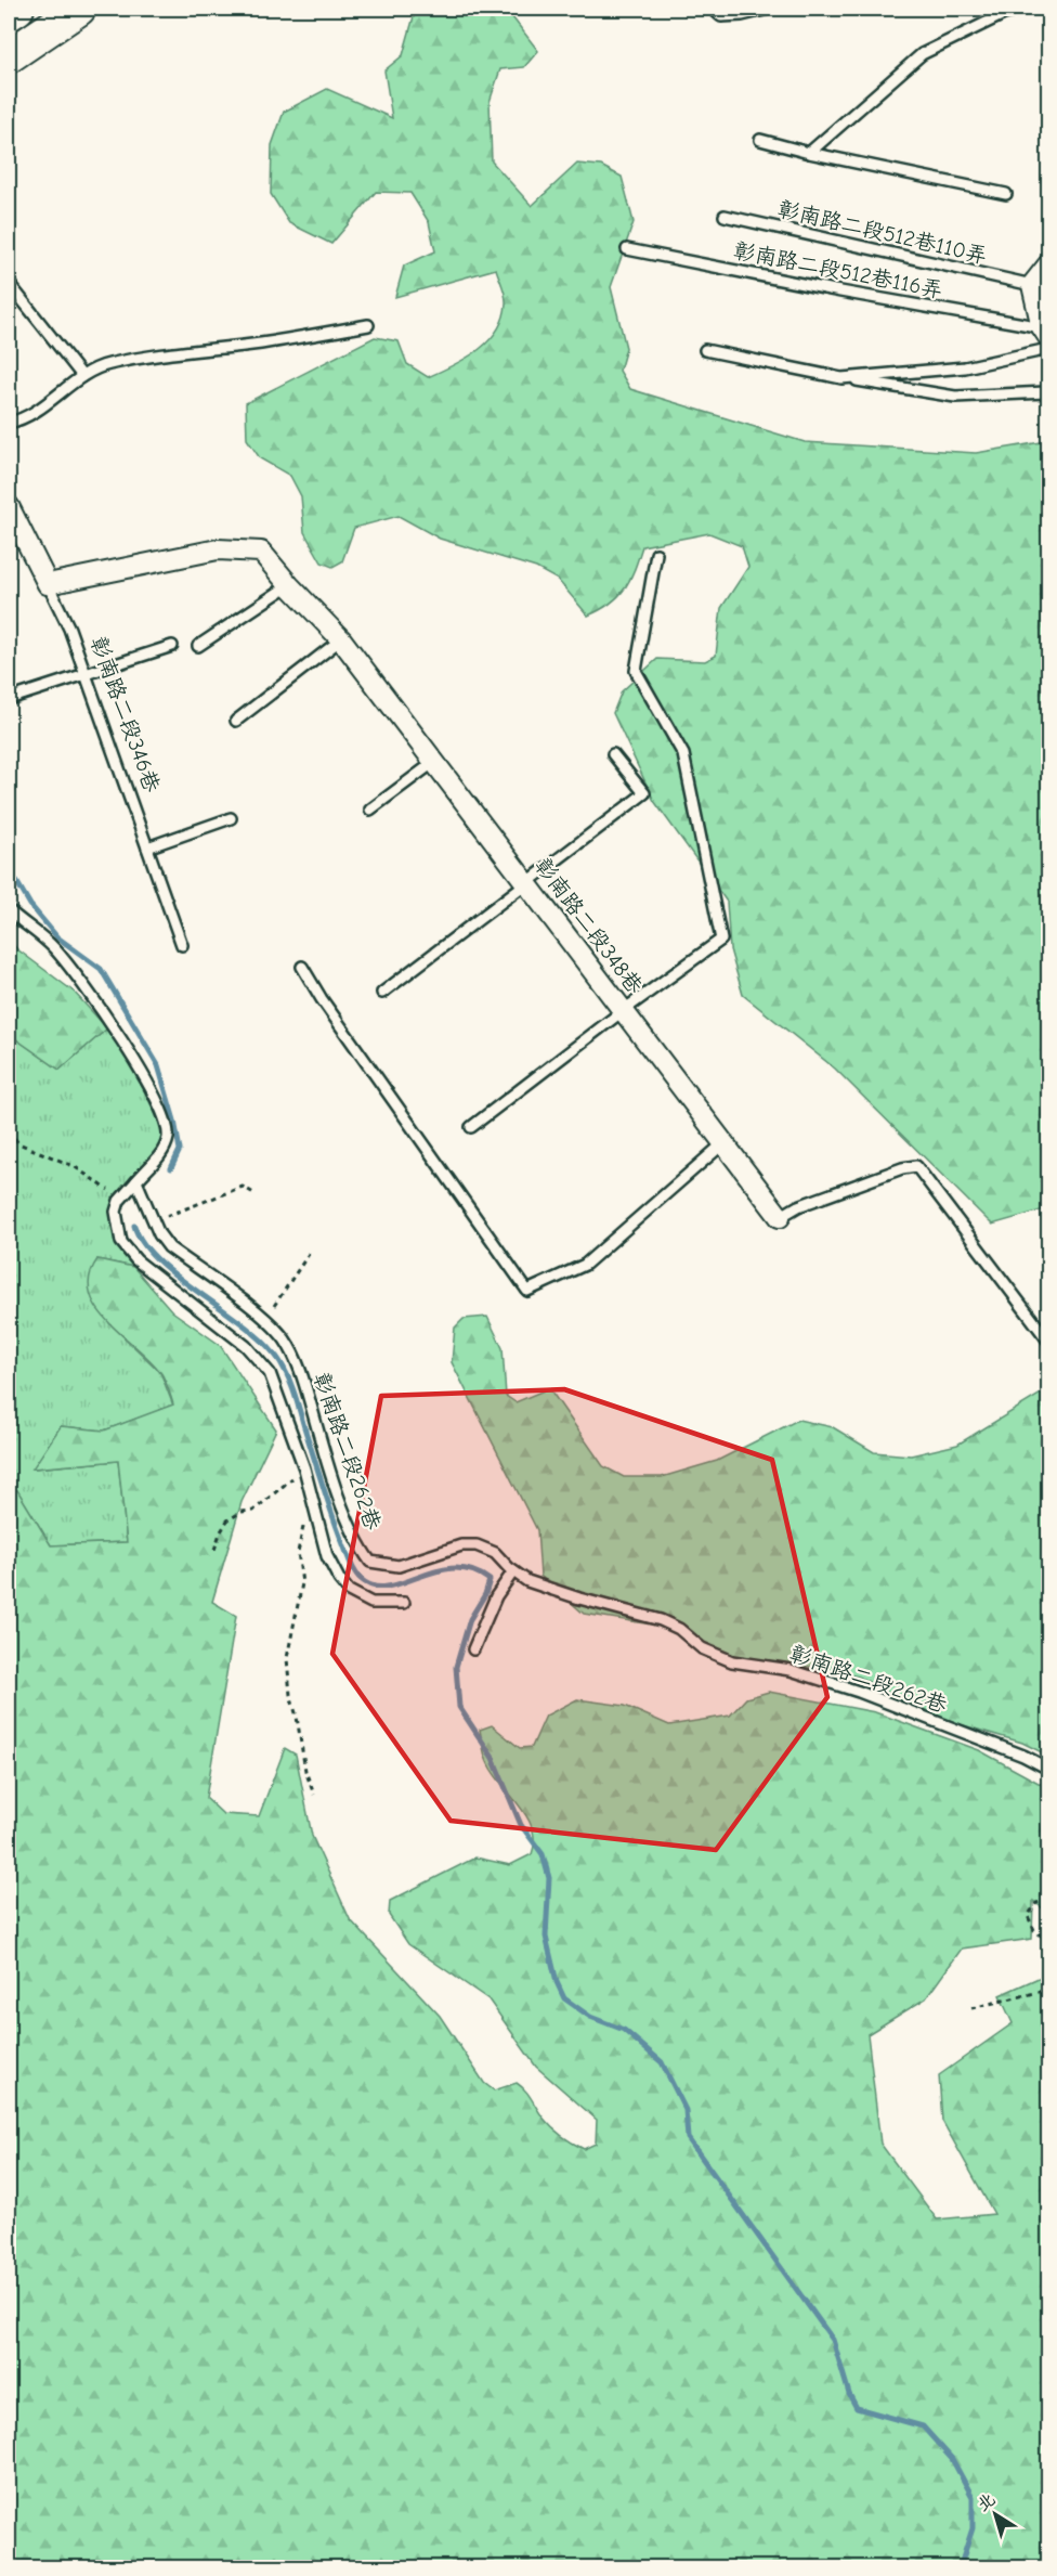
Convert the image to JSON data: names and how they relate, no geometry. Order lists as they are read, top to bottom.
{
  "streets": {
    "street": ["彰南路二段346巷", "彰南路二段348巷"],
    "lane": ["彰南路二段512巷110弄", "彰南路二段512巷116弄", "彰南路二段262巷"]
  },
  "crossings": [
    ["彰南路二段346巷", "彰南路二段348巷"]
  ],
  "north": "top left"
}
